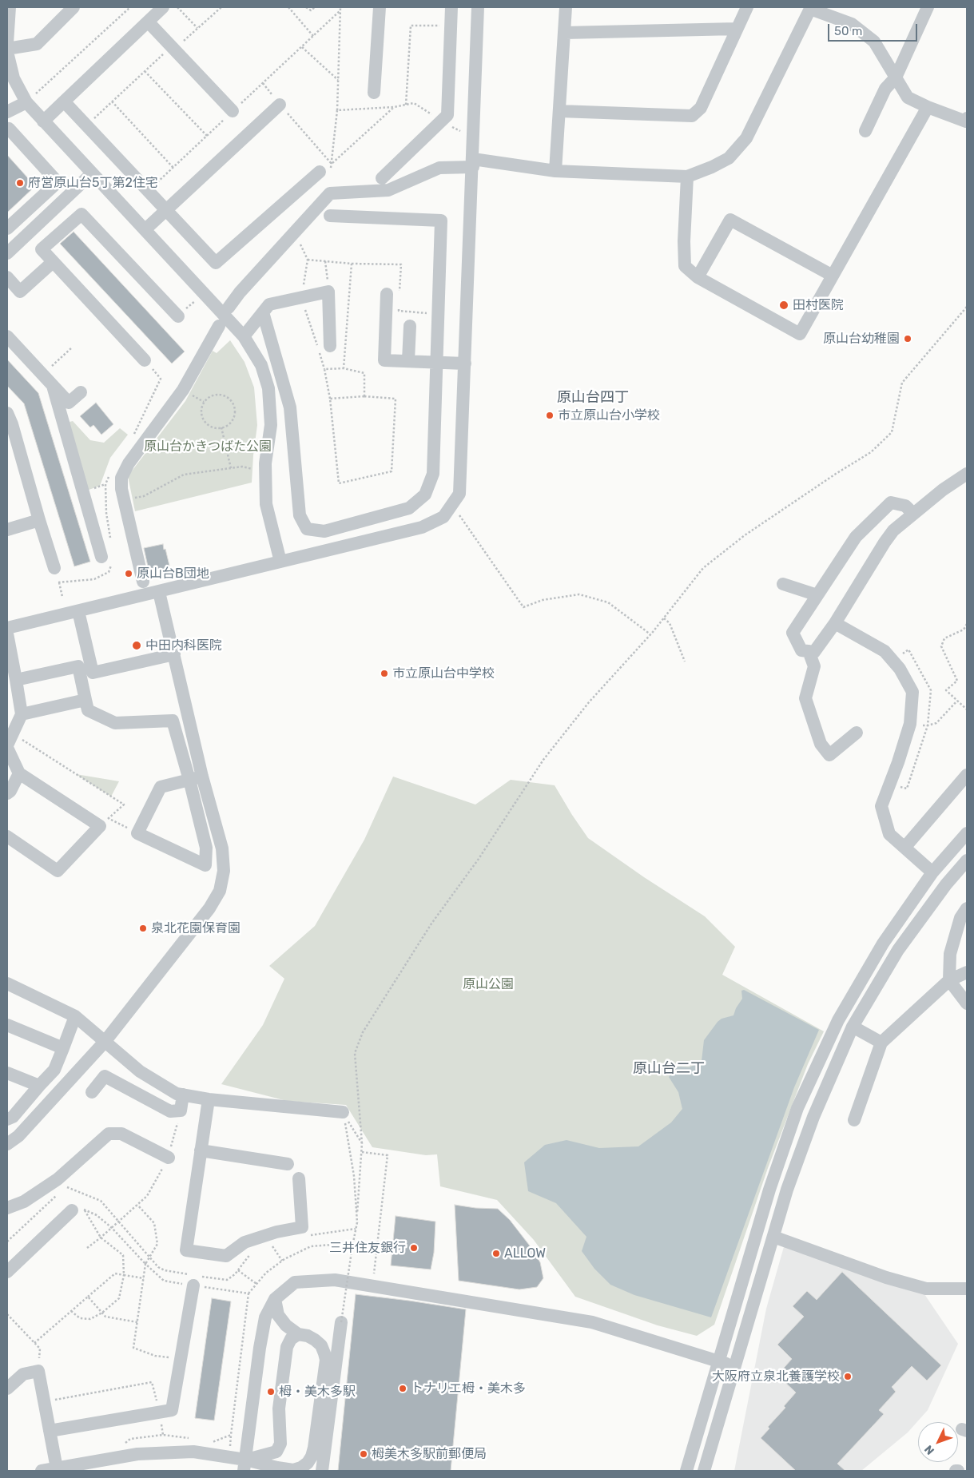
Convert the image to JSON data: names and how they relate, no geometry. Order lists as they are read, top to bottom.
{
  "districts": ["原山台四丁", "原山台二丁"],
  "parks": ["原山台かきつばた公園", "原山公園"],
  "places": [
    "府営原山台5丁第2住宅",
    "田村医院",
    "原山台幼稚園",
    "市立原山台小学校",
    "原山台B団地",
    "中田内科医院",
    "市立原山台中学校",
    "泉北花園保育園",
    "三井住友銀行",
    "ALLOW",
    "大阪府立泉北養護学校",
    "トナリエ栂・美木多",
    "栂・美木多駅",
    "栂美木多駅前郵便局"
  ],
  "scale_bar": "50 m",
  "north": "bottom left"
}
